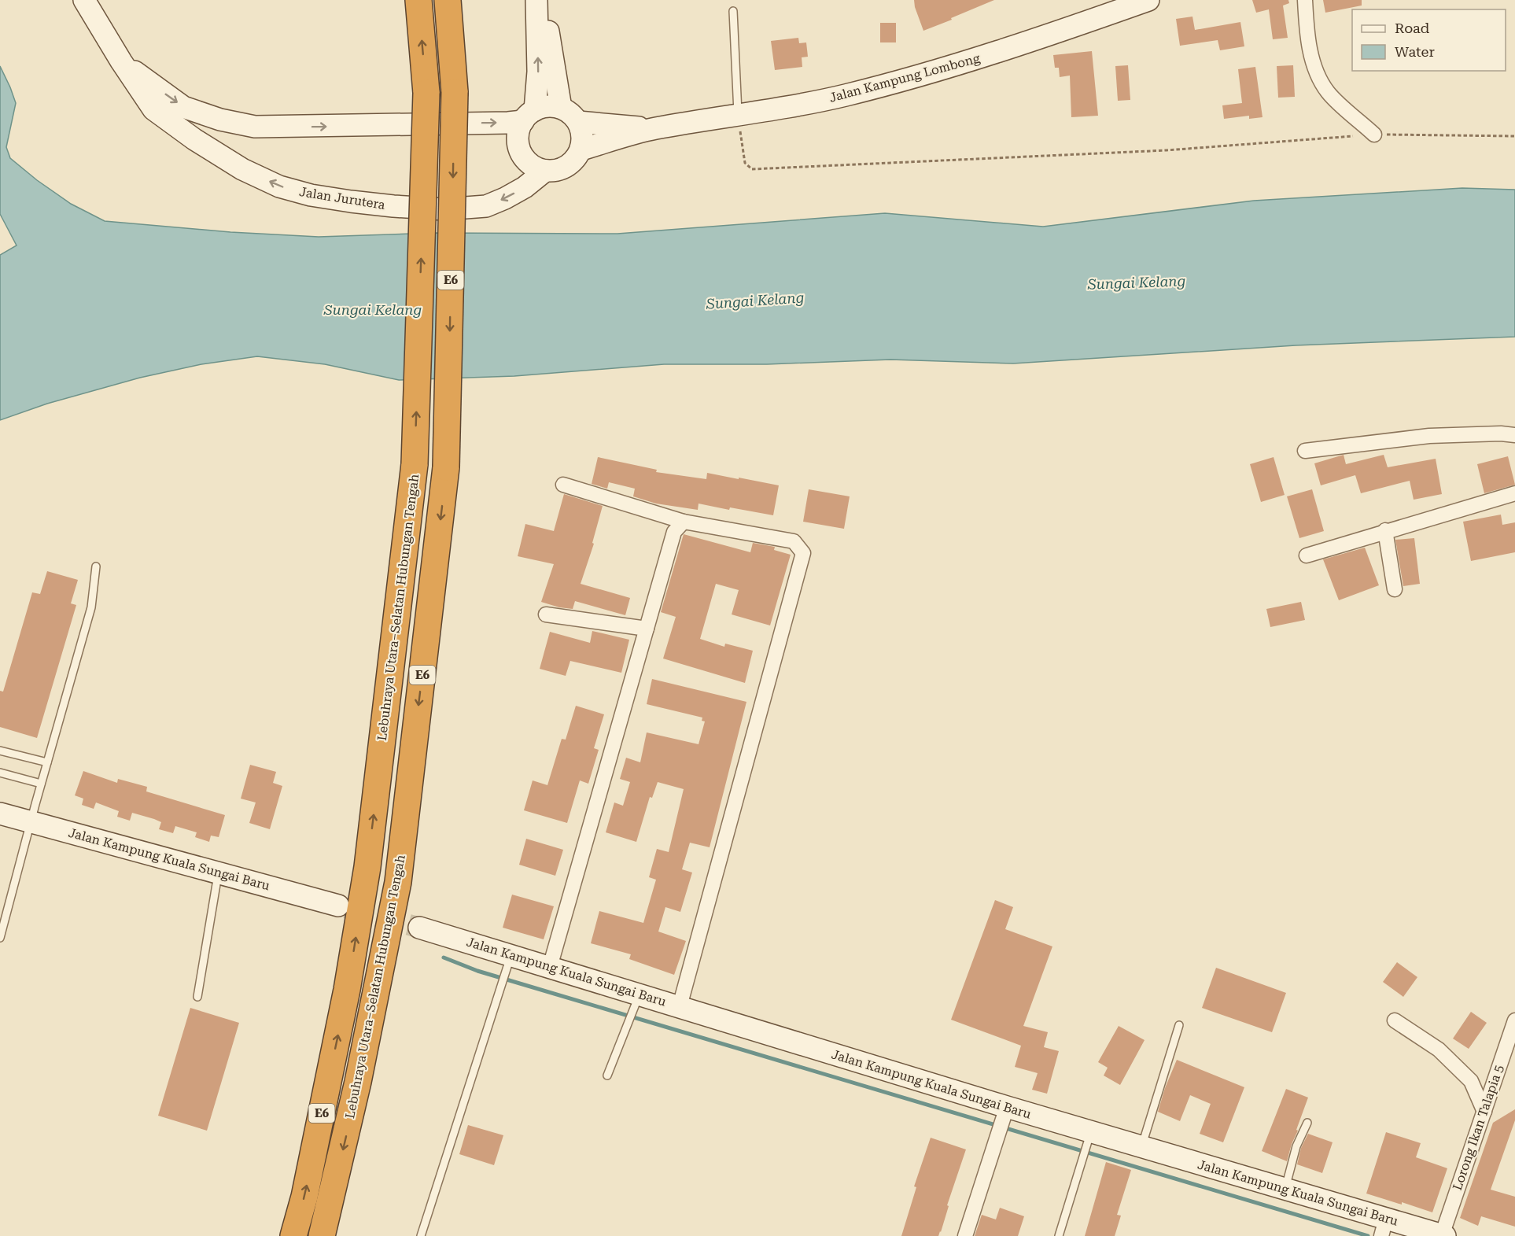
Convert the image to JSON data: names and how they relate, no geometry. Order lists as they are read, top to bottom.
{
  "streets": {
    "highway": ["E6", "Lebuhraya Utara–Selatan Hubungan Tengah"],
    "street": [
      "Jalan Kampung Lombong",
      "Jalan Jurutera",
      "Jalan Kampung Kuala Sungai Baru",
      "Lorong Ikan Talapia 5"
    ]
  },
  "crossings": [
    ["Jalan Kampung Kuala Sungai Baru", "Lorong Ikan Talapia 5"]
  ],
  "water": ["Sungai Kelang"],
  "legend": ["Road", "Water"]
}
